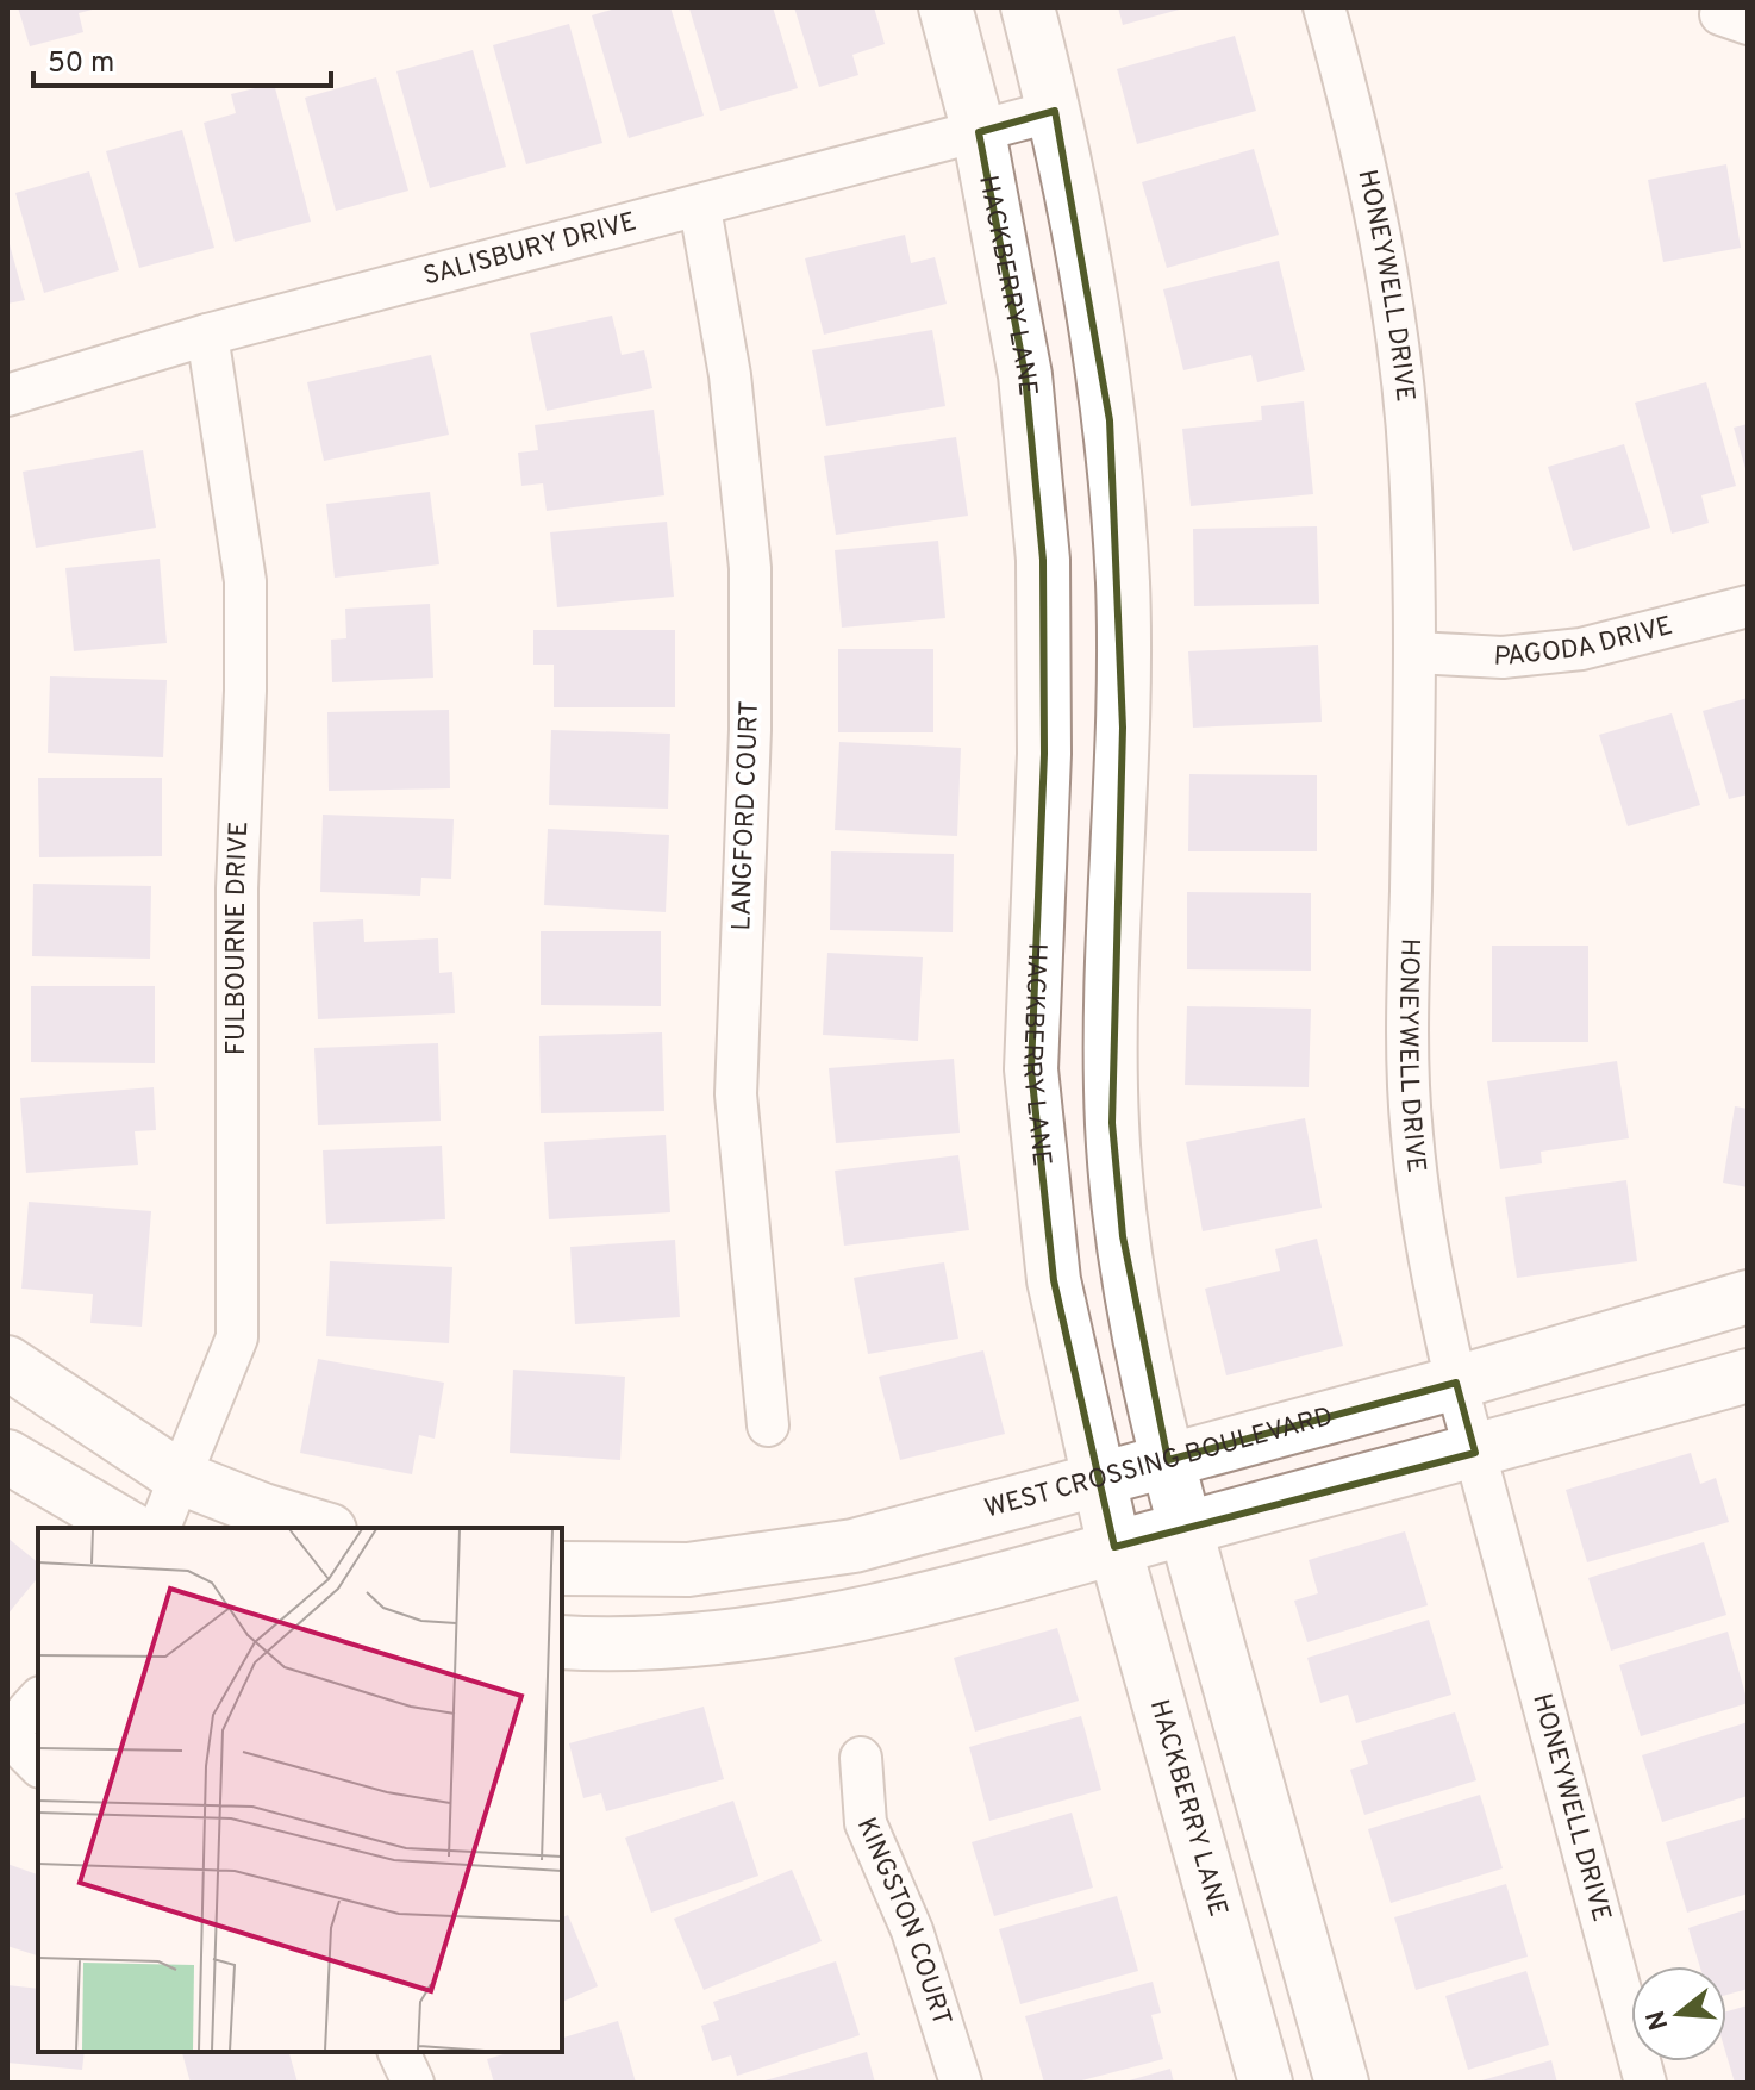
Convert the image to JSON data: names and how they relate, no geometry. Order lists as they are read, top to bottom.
{
  "streets": {
    "street": [
      "SALISBURY DRIVE",
      "HACKBERRY LANE",
      "HONEYWELL DRIVE",
      "PAGODA DRIVE",
      "LANGFORD COURT",
      "FULBOURNE DRIVE",
      "WEST CROSSING BOULEVARD",
      "KINGSTON COURT"
    ]
  },
  "crossings": [
    ["SALISBURY DRIVE", "HACKBERRY LANE"],
    ["SALISBURY DRIVE", "LANGFORD COURT"],
    ["SALISBURY DRIVE", "FULBOURNE DRIVE"],
    ["HACKBERRY LANE", "WEST CROSSING BOULEVARD"],
    ["HONEYWELL DRIVE", "PAGODA DRIVE"],
    ["HONEYWELL DRIVE", "WEST CROSSING BOULEVARD"]
  ],
  "scale_bar": "50 m",
  "north": "left"
}
